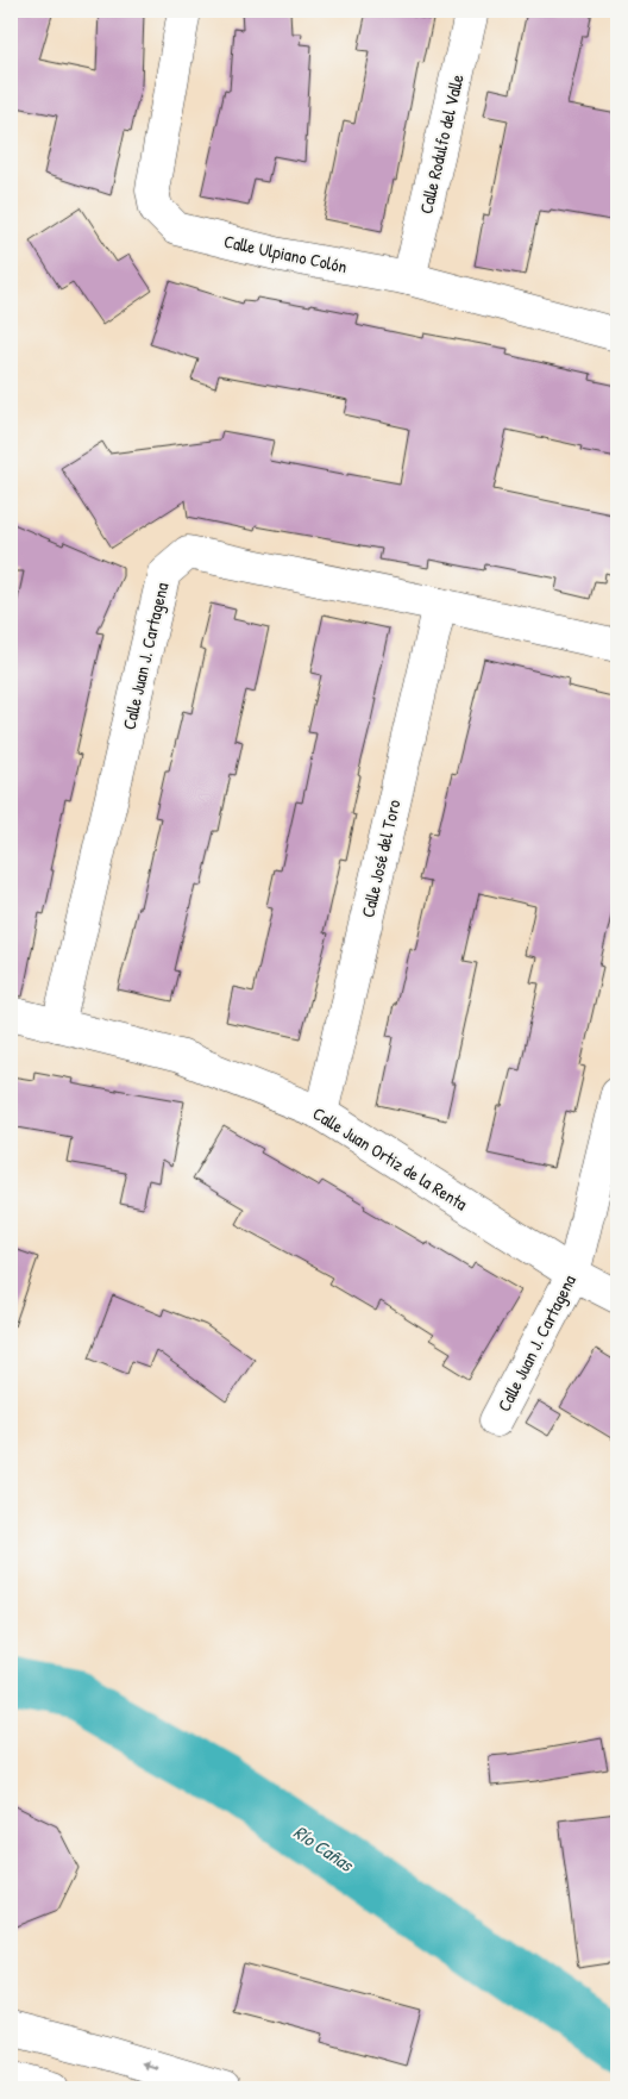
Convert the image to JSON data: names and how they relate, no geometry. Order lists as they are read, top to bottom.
{
  "streets": {
    "street": [
      "Calle Rodulfo del Valle",
      "Calle Ulpiano Colón",
      "Calle Juan J. Cartagena",
      "Calle José del Toro",
      "Calle Juan Ortiz de la Renta"
    ]
  },
  "crossings": [
    ["Calle Rodulfo del Valle", "Calle Ulpiano Colón"],
    ["Calle Juan J. Cartagena", "Calle José del Toro"],
    ["Calle Juan J. Cartagena", "Calle Juan Ortiz de la Renta"],
    ["Calle José del Toro", "Calle Juan Ortiz de la Renta"]
  ],
  "water": ["Río Cañas"]
}
